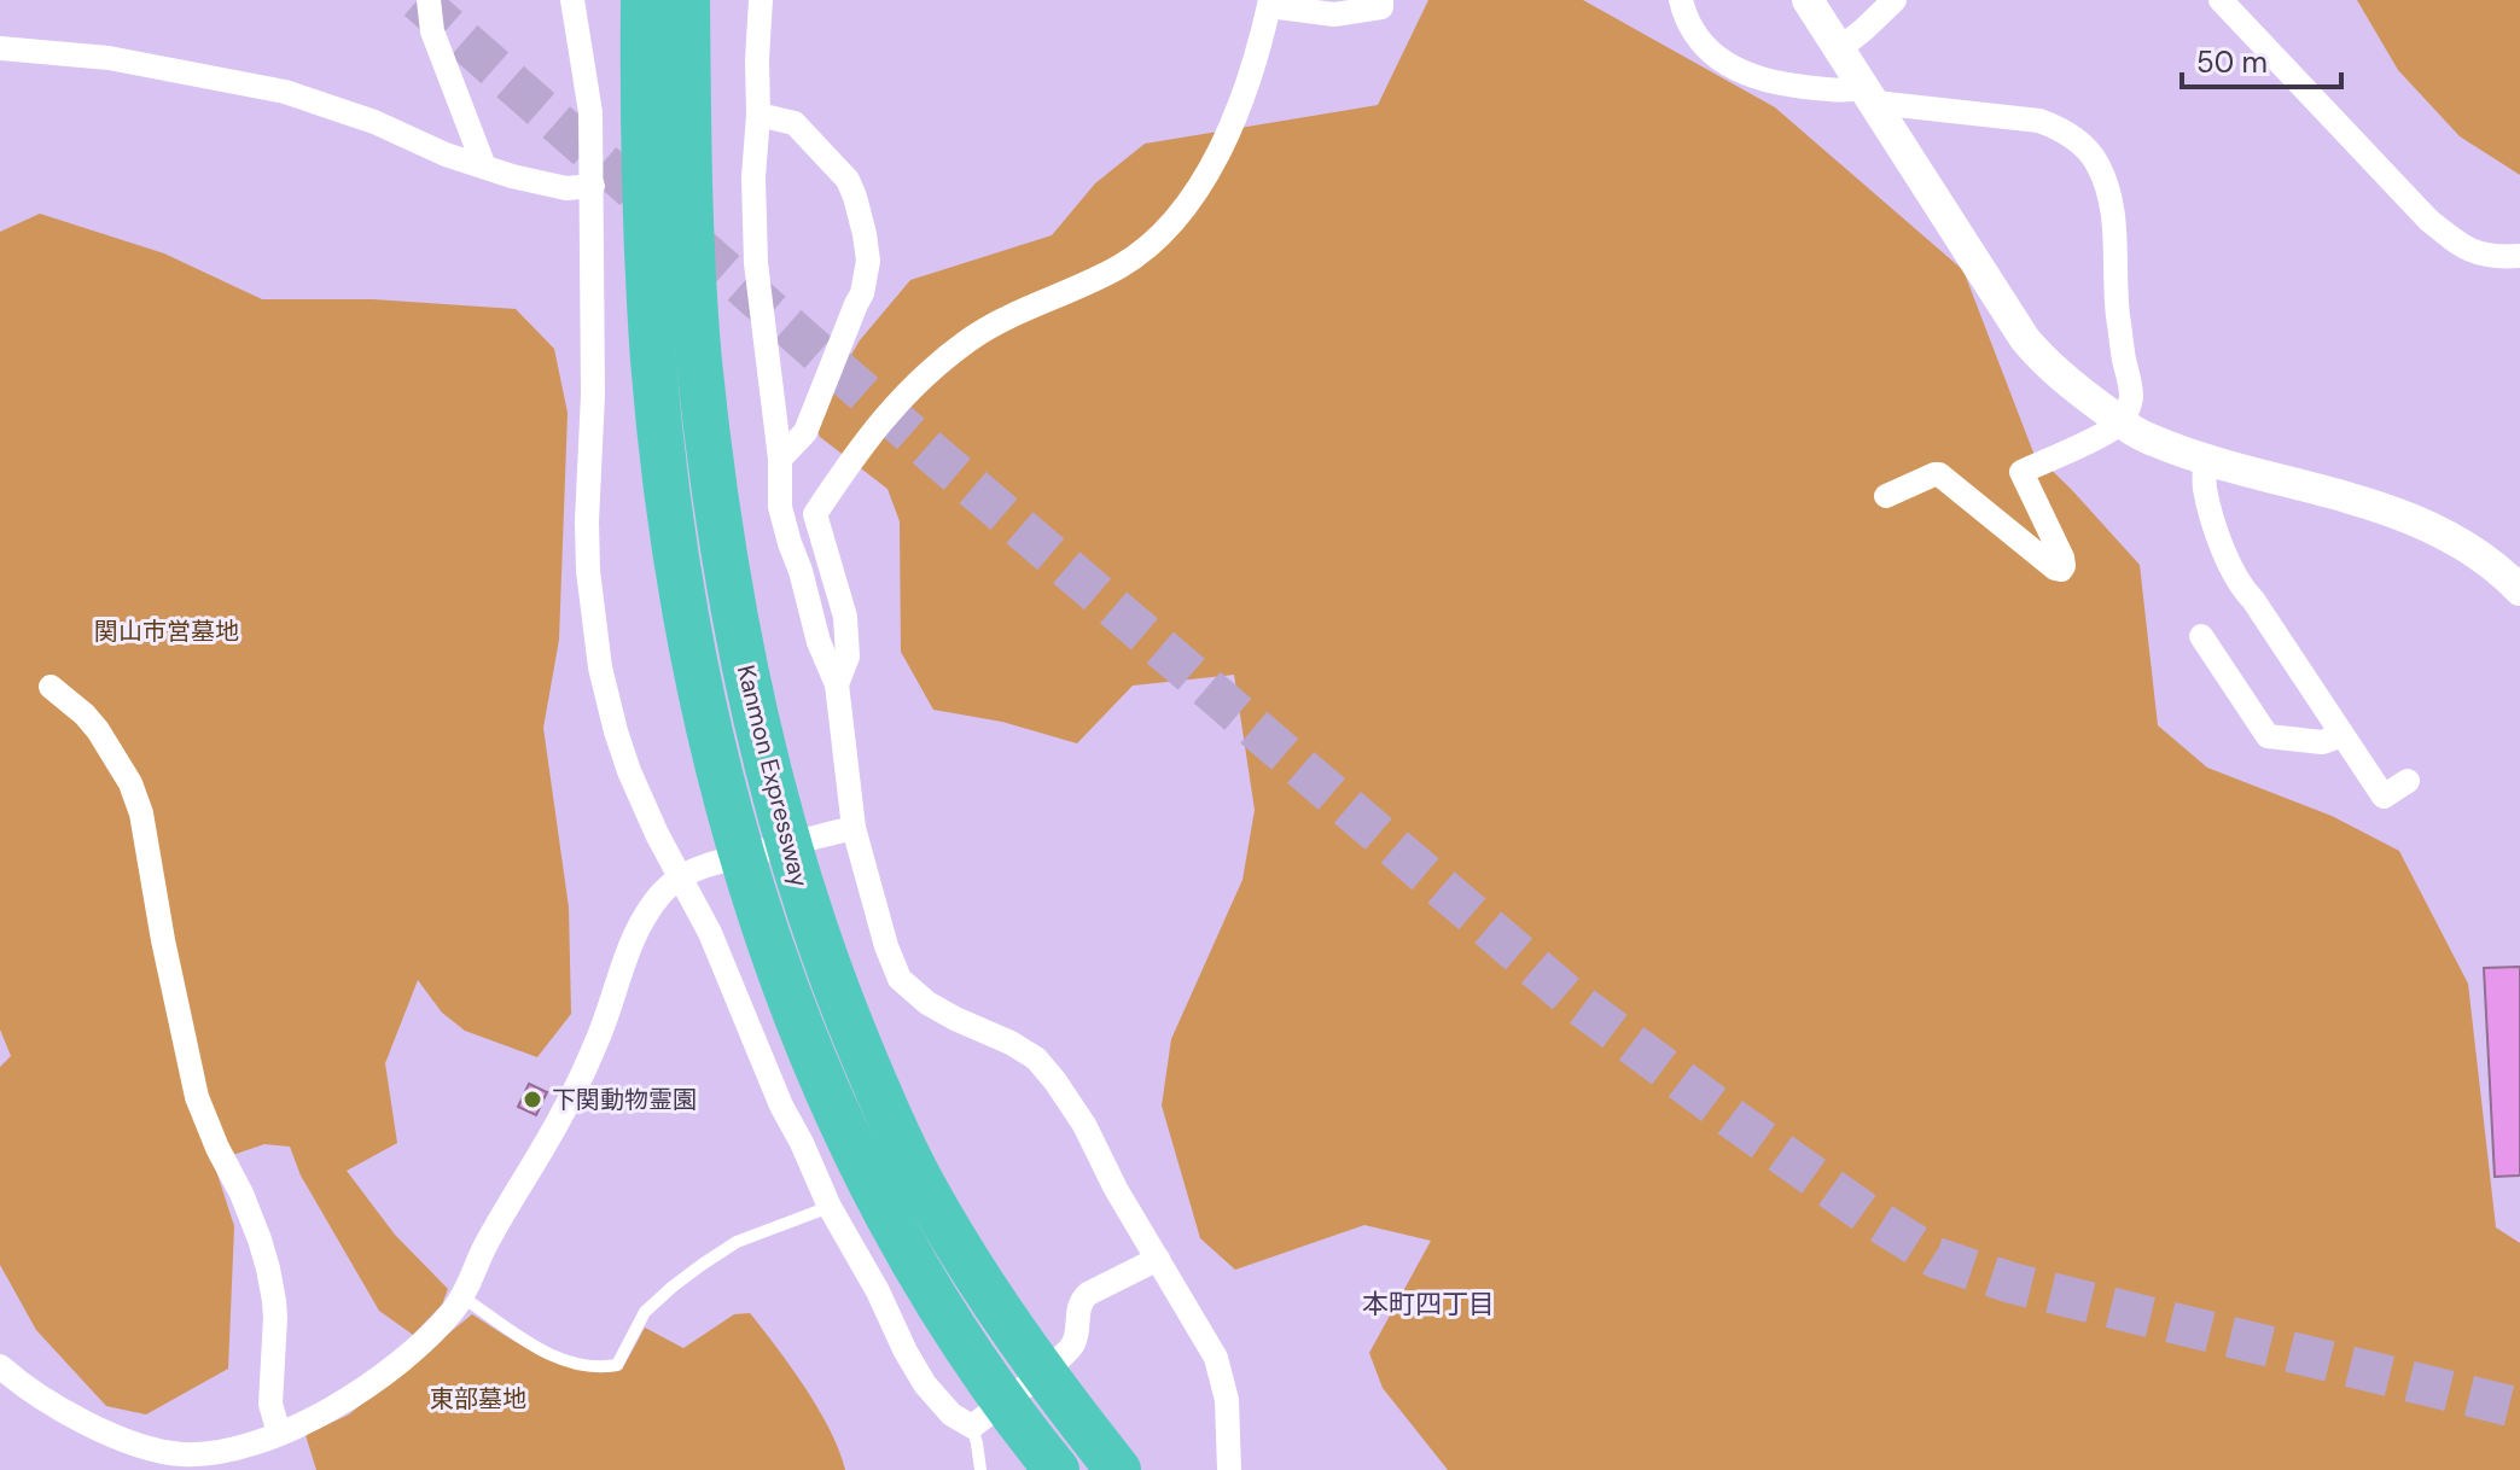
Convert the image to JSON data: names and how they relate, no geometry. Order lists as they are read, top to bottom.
{
  "streets": {
    "highway": ["Kanmon Expressway"]
  },
  "districts": ["本町四丁目"],
  "parks": ["関山市営墓地", "東部墓地"],
  "places": ["下関動物霊園"],
  "scale_bar": "50 m"
}
